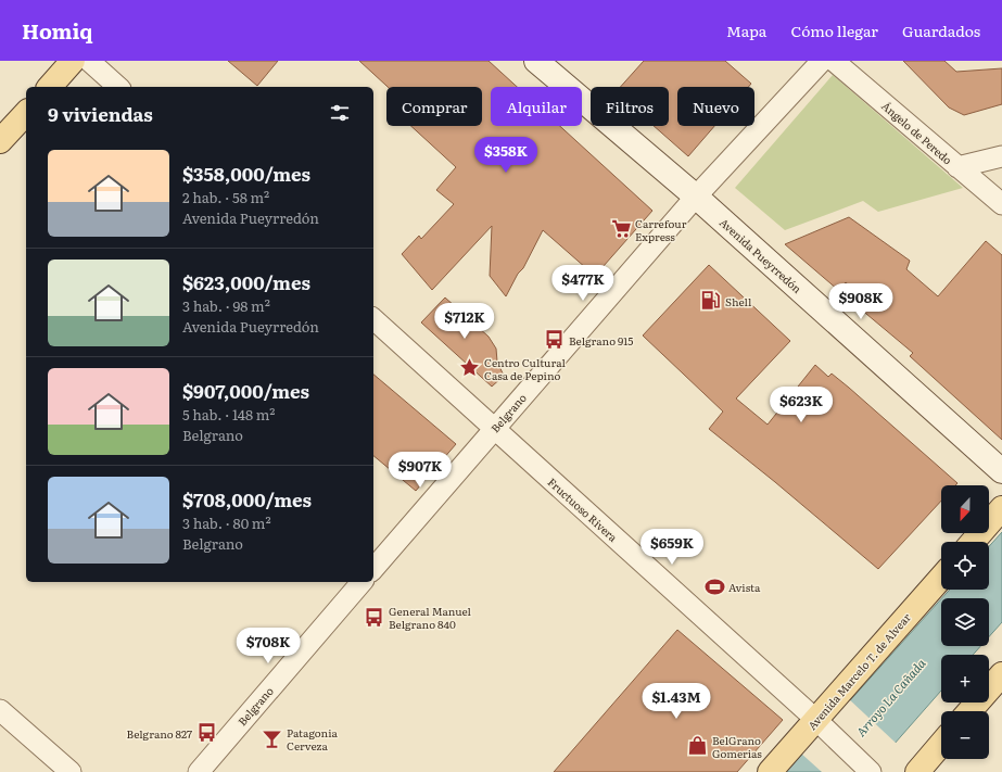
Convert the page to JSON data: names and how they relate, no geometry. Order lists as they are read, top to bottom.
{
  "streets": {
    "main road": ["Avenida Pueyrredón", "Avenida Marcelo T. de Alvear"],
    "street": ["Ángelo de Peredo", "Belgrano", "Fructuoso Rivera"]
  },
  "crossings": [
    ["Avenida Pueyrredón", "Belgrano"],
    ["Belgrano", "Fructuoso Rivera"],
    ["Fructuoso Rivera", "Avenida Marcelo T. de Alvear"]
  ],
  "water": ["Arroyo La Cañada"],
  "places": {
    "supermarket": ["Carrefour Express"],
    "fuel station": ["Shell"],
    "bus stop": ["Belgrano 915", "General Manuel Belgrano 840", "Belgrano 827"],
    "place": ["Centro Cultural Casa de Pepino"],
    "sports": ["Avista"],
    "bar": ["Patagonia Cerveza"],
    "shop": ["BelGrano Gomerias"]
  },
  "north": "bottom",
  "page": {
    "header": "Homiq",
    "nav": ["Mapa", "Cómo llegar", "Guardados"],
    "chip": [
      "Comprar",
      "Alquilar",
      "Filtros",
      "Nuevo"
    ],
    "heading": "9 viviendas",
    "price": [
      "$358K",
      "$477K",
      "$908K",
      "$712K",
      "$623K",
      "$907K",
      "$659K",
      "$708K",
      "$1.43M"
    ],
    "list": [
      {
        "name": "$358,000/mes",
        "note": "2 hab. · 58 m² · Avenida Pueyrredón"
      },
      {
        "name": "$623,000/mes",
        "note": "3 hab. · 98 m² · Avenida Pueyrredón"
      },
      {
        "name": "$907,000/mes",
        "note": "5 hab. · 148 m² · Belgrano"
      },
      {
        "name": "$708,000/mes",
        "note": "3 hab. · 80 m² · Belgrano"
      }
    ],
    "map_buttons": ["+", "−"]
  }
}
